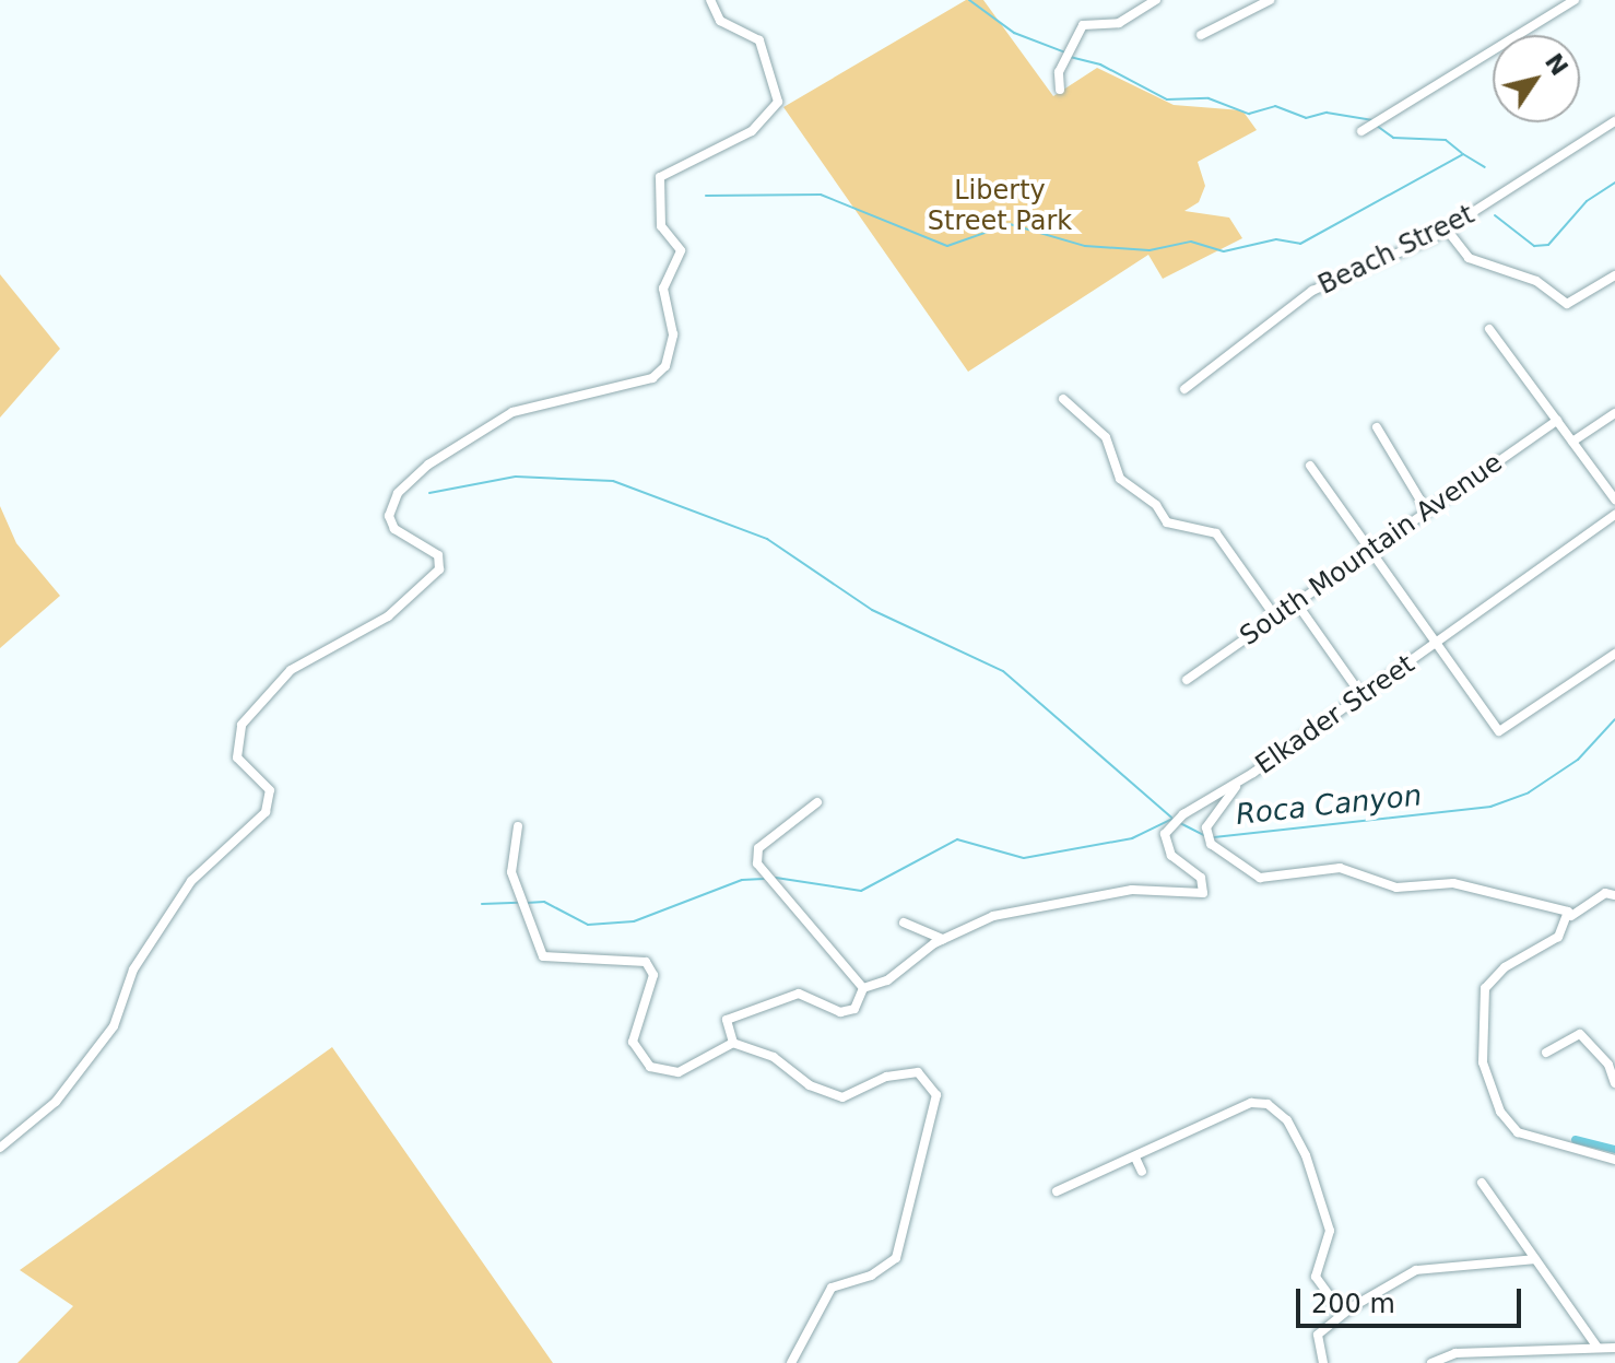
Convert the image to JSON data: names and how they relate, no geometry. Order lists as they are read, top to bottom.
{
  "streets": {
    "street": ["Beach Street", "South Mountain Avenue", "Elkader Street"]
  },
  "water": ["Roca Canyon"],
  "parks": ["Liberty Street Park"],
  "scale_bar": "200 m",
  "north": "top right"
}
